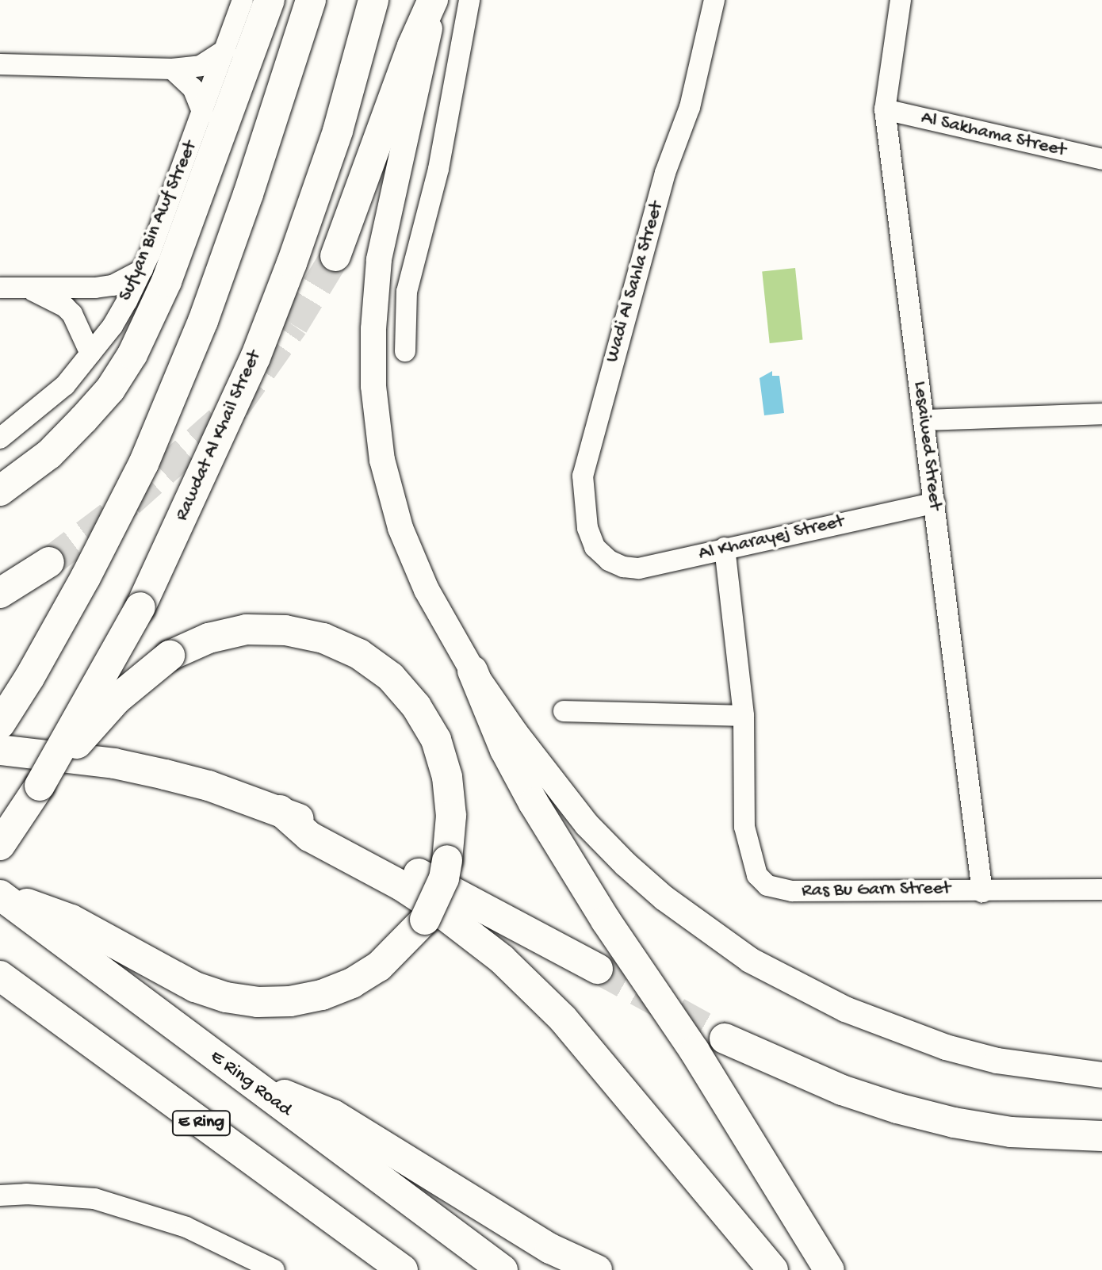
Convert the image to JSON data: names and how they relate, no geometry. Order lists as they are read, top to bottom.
{
  "streets": {
    "highway": ["Rawdat Al Khail Street", "E Ring Road", "E Ring"],
    "street": [
      "Al Sakhama Street",
      "Sufyan Bin Awf Street",
      "Wadi Al Sahla Street",
      "Lesaiwed Street",
      "Al Kharayej Street",
      "Ras Bu Garn Street"
    ]
  },
  "crossings": [
    ["Al Sakhama Street", "Lesaiwed Street"],
    ["Wadi Al Sahla Street", "Al Kharayej Street"],
    ["Wadi Al Sahla Street", "Ras Bu Garn Street"],
    ["Lesaiwed Street", "Al Kharayej Street"],
    ["Lesaiwed Street", "Ras Bu Garn Street"],
    ["Al Kharayej Street", "Ras Bu Garn Street"]
  ]
}
